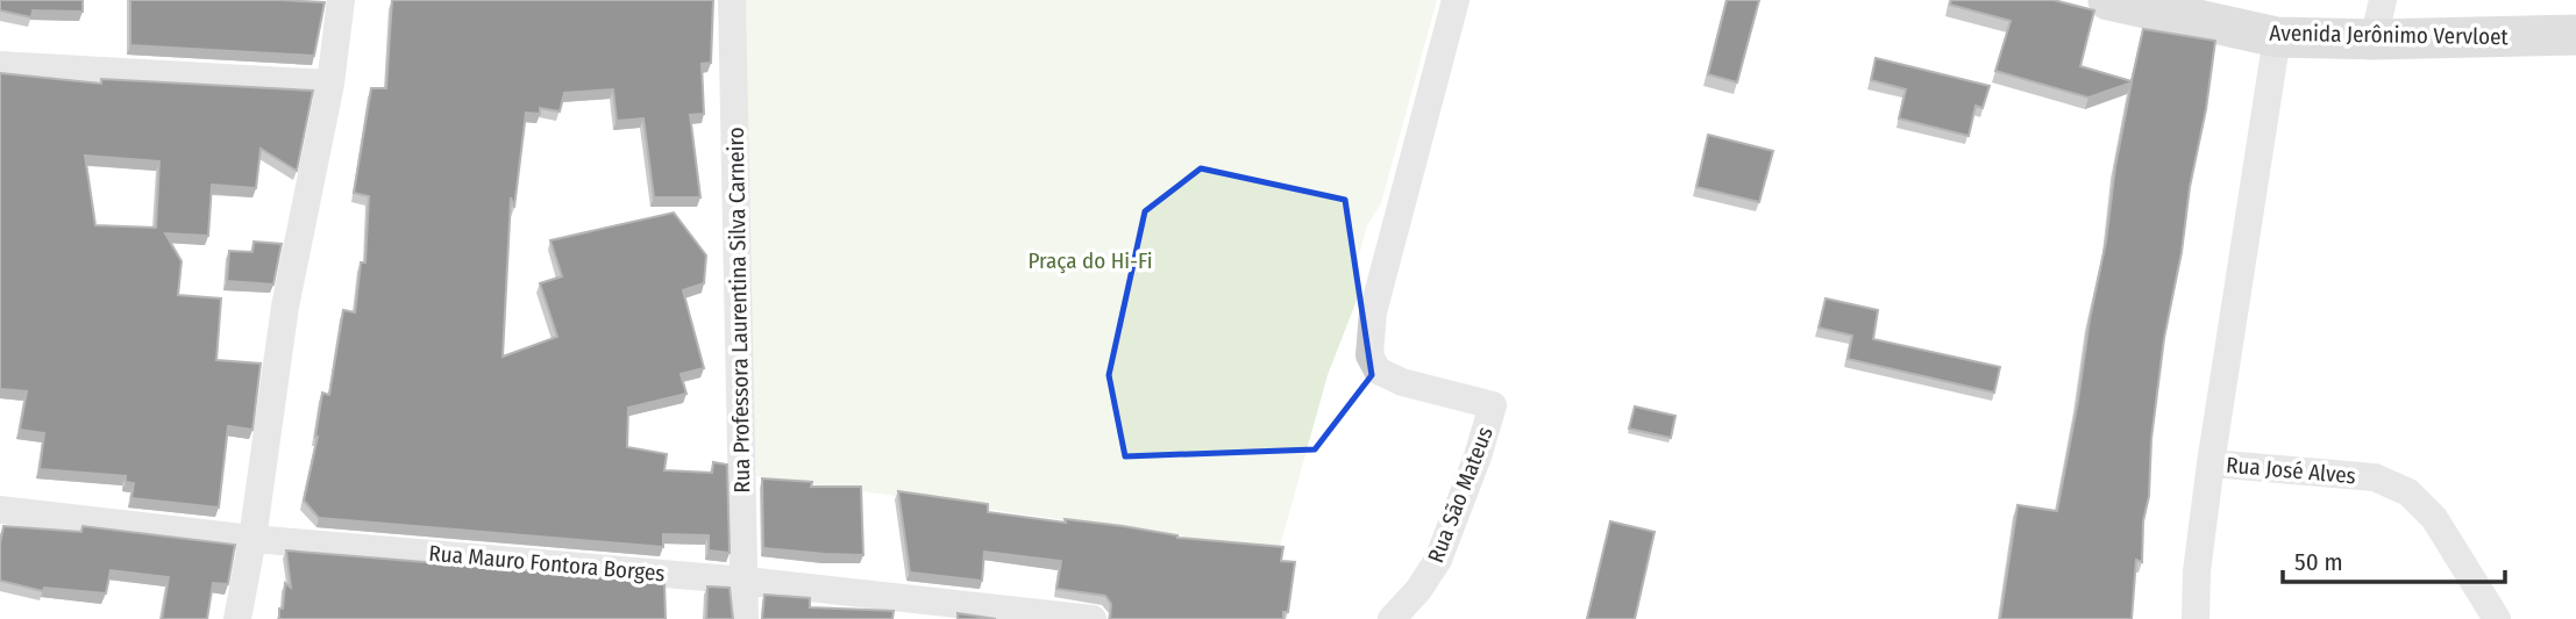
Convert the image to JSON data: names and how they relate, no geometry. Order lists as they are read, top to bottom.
{
  "streets": {
    "street": [
      "Avenida Jerônimo Vervloet",
      "Rua Professora Laurentina Silva Carneiro",
      "Rua José Alves",
      "Rua São Mateus",
      "Rua Mauro Fontora Borges"
    ]
  },
  "crossings": [
    ["Rua Professora Laurentina Silva Carneiro", "Rua Mauro Fontora Borges"]
  ],
  "parks": ["Praça do Hi-Fi"],
  "scale_bar": "50 m"
}
